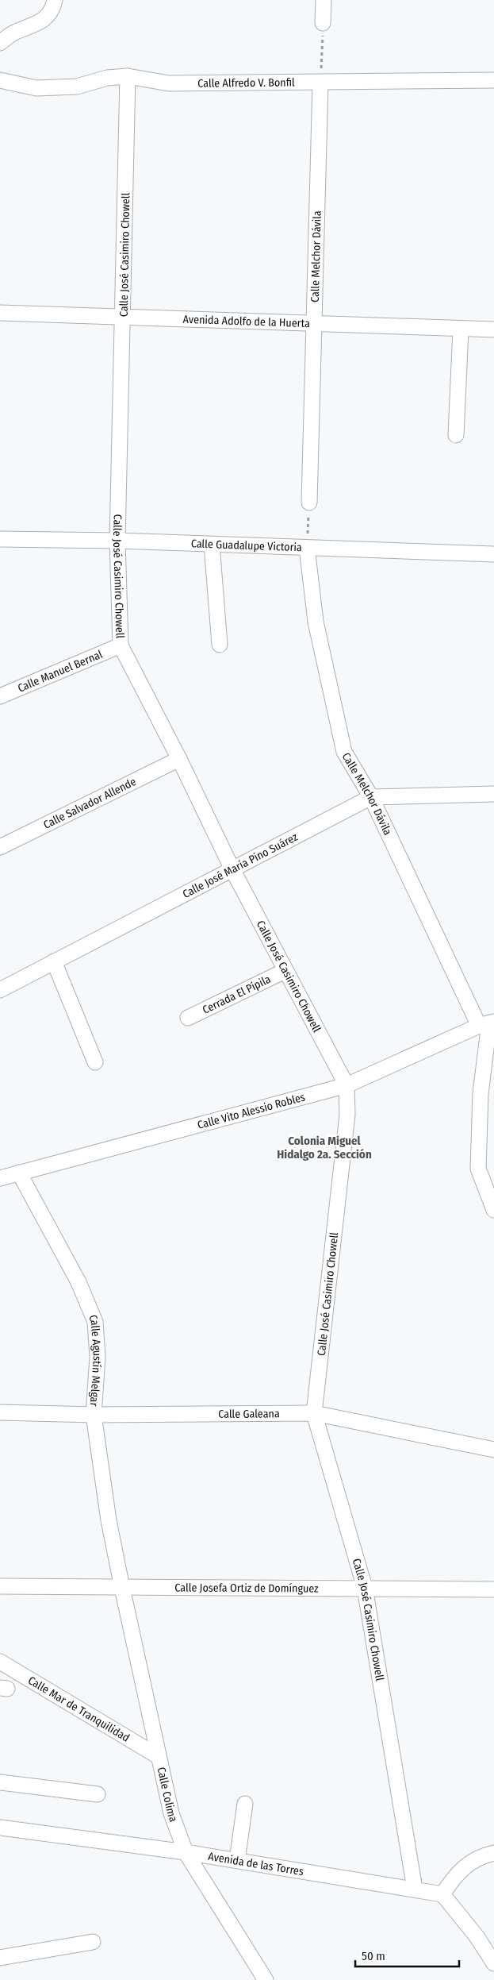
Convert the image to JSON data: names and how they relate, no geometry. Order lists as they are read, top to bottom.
{
  "streets": {
    "street": [
      "Calle Alfredo V. Bonfil",
      "Calle José Casimiro Chowell",
      "Calle Melchor Dávila",
      "Avenida Adolfo de la Huerta",
      "Calle Guadalupe Victoria",
      "Calle Manuel Bernal",
      "Calle Salvador Allende",
      "Calle José María Pino Suárez",
      "Cerrada El Pípila",
      "Calle Vito Alessio Robles",
      "Calle Agustín Melgar",
      "Calle Galeana",
      "Calle Josefa Ortiz de Domínguez",
      "Calle Mar de Tranquilidad",
      "Calle Colima",
      "Avenida de las Torres"
    ]
  },
  "crossings": [
    ["Calle Alfredo V. Bonfil", "Calle José Casimiro Chowell"],
    ["Calle Alfredo V. Bonfil", "Calle Melchor Dávila"],
    ["Calle José Casimiro Chowell", "Avenida Adolfo de la Huerta"],
    ["Calle José Casimiro Chowell", "Calle Guadalupe Victoria"],
    ["Calle José Casimiro Chowell", "Calle Manuel Bernal"],
    ["Calle José Casimiro Chowell", "Calle Salvador Allende"],
    ["Calle José Casimiro Chowell", "Calle José María Pino Suárez"],
    ["Calle José Casimiro Chowell", "Cerrada El Pípila"],
    ["Calle José Casimiro Chowell", "Calle Vito Alessio Robles"],
    ["Calle José Casimiro Chowell", "Calle Galeana"],
    ["Calle José Casimiro Chowell", "Calle Josefa Ortiz de Domínguez"],
    ["Calle José Casimiro Chowell", "Avenida de las Torres"],
    ["Calle Melchor Dávila", "Avenida Adolfo de la Huerta"],
    ["Calle Melchor Dávila", "Calle Guadalupe Victoria"],
    ["Calle Melchor Dávila", "Calle José María Pino Suárez"],
    ["Calle Melchor Dávila", "Calle Vito Alessio Robles"],
    ["Calle Vito Alessio Robles", "Calle Agustín Melgar"],
    ["Calle Agustín Melgar", "Calle Galeana"],
    ["Calle Agustín Melgar", "Calle Josefa Ortiz de Domínguez"],
    ["Calle Agustín Melgar", "Calle Colima"],
    ["Calle Josefa Ortiz de Domínguez", "Calle Colima"],
    ["Calle Mar de Tranquilidad", "Calle Colima"],
    ["Calle Colima", "Avenida de las Torres"]
  ],
  "districts": ["Colonia Miguel Hidalgo 2a. Sección"],
  "scale_bar": "50 m"
}
